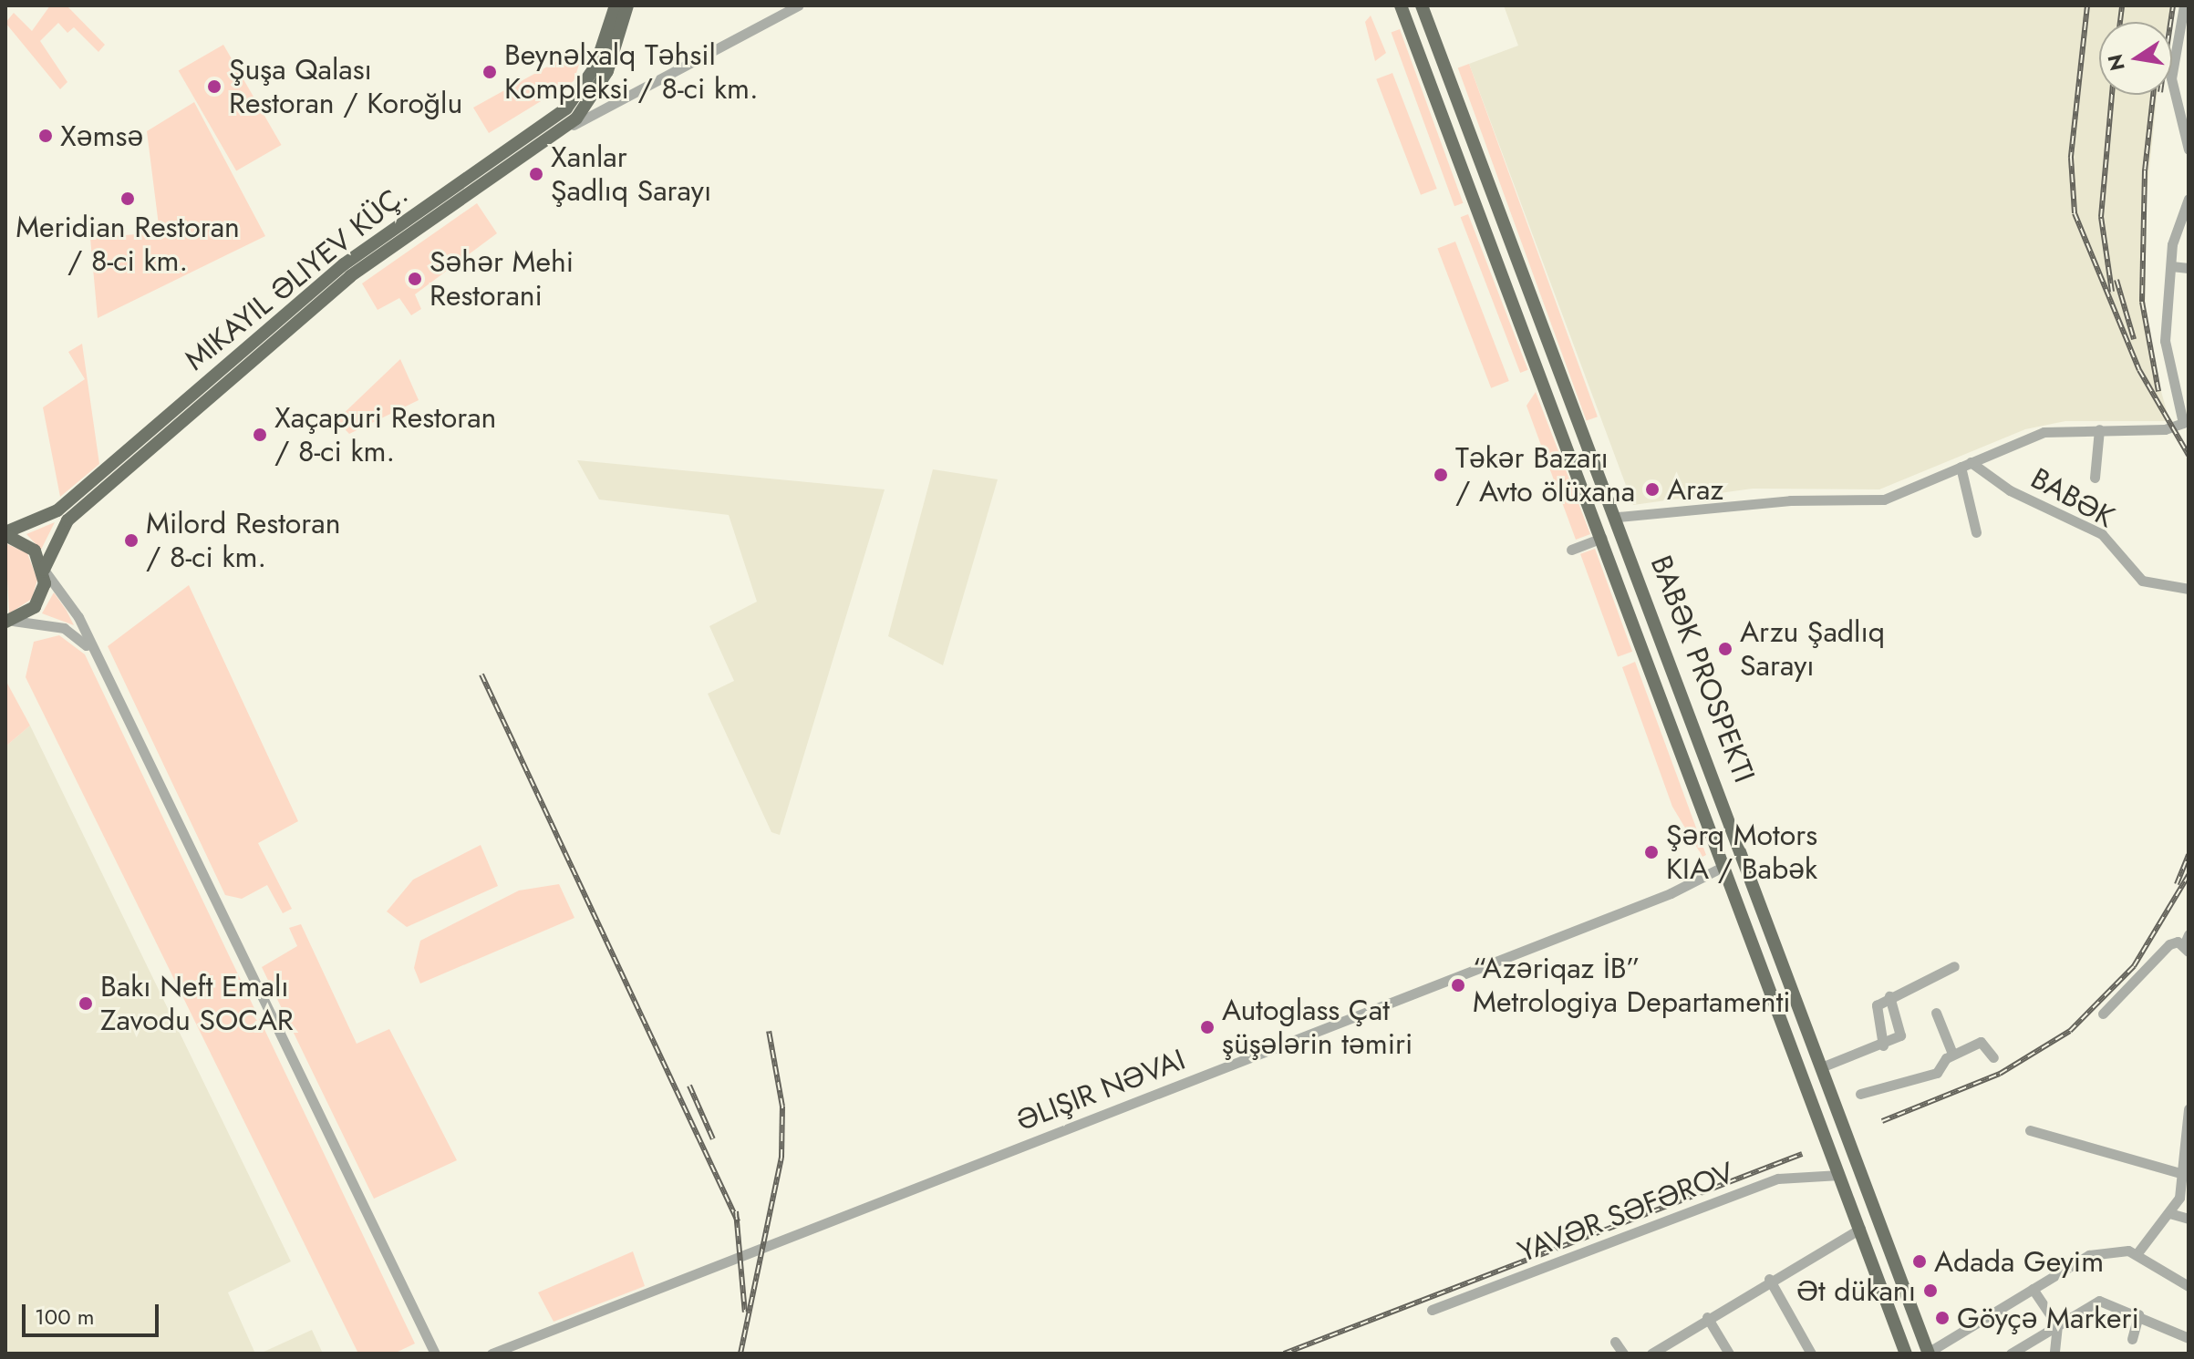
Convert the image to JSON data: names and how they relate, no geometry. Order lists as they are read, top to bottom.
{
  "streets": {
    "main road": ["BABƏK PROSPEKTI"],
    "street": ["BABƏK", "ƏLIŞIR NƏVAI", "YAVƏR SƏFƏROV"]
  },
  "crossings": [
    ["BABƏK PROSPEKTI", "ƏLIŞIR NƏVAI"],
    ["BABƏK PROSPEKTI", "YAVƏR SƏFƏROV"]
  ],
  "places": [
    "Beynəlxalq Təhsil Kompleksi / 8-ci km.",
    "Şuşa Qalası Restoran / Koroğlu",
    "Xəmsə",
    "Xanlar Şadlıq Sarayı",
    "Meridian Restoran / 8-ci km.",
    "Səhər Mehi Restorani",
    "Xaçapuri Restoran / 8-ci km.",
    "Təkər Bazarı / Avto ölüxana",
    "Araz",
    "Milord Restoran / 8-ci km.",
    "Arzu Şadlıq Sarayı",
    "Şərq Motors KIA / Babək",
    "“Azəriqaz İB” Metrologiya Departamenti",
    "Bakı Neft Emalı Zavodu SOCAR",
    "Autoglass Çat şüşələrin təmiri",
    "Adada Geyim",
    "Ət dükanı",
    "Göyçə Markeri"
  ],
  "scale_bar": "100 m",
  "north": "left"
}
